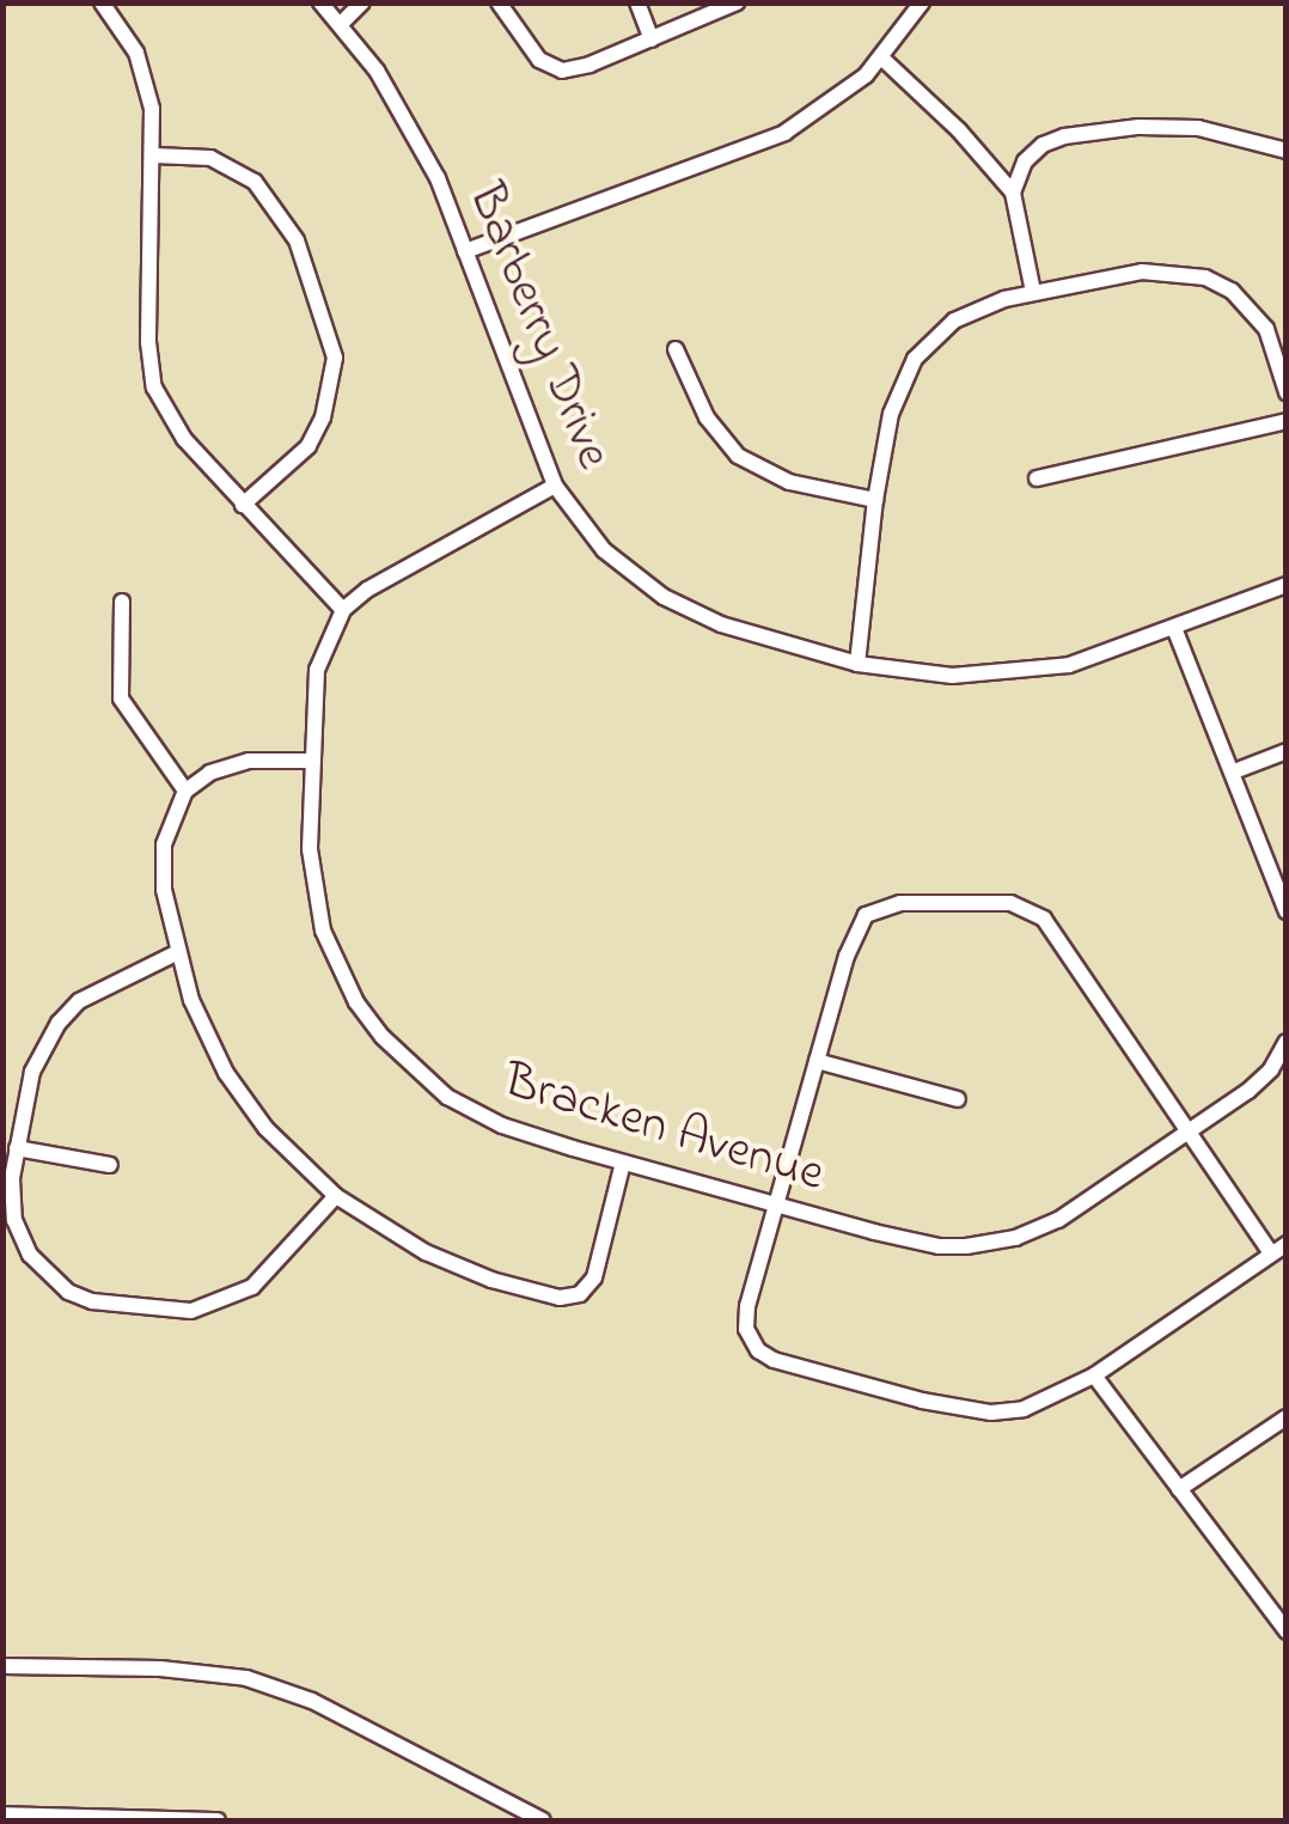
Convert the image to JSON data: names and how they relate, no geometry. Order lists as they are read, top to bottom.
{
  "streets": {
    "street": ["Barberry Drive", "Bracken Avenue"]
  }
}
